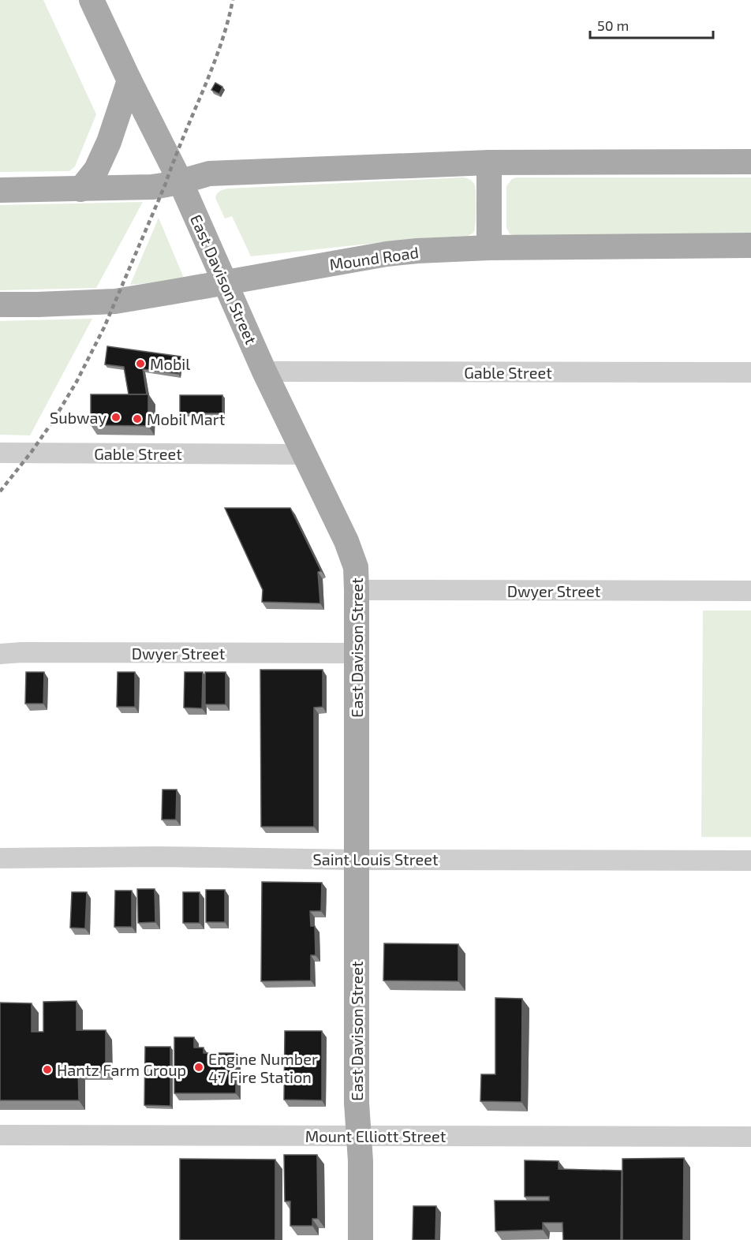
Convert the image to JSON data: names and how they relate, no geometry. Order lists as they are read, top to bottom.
{
  "streets": {
    "main road": ["Mound Road", "East Davison Street"],
    "street": [
      "Gable Street",
      "Dwyer Street",
      "Saint Louis Street",
      "Mount Elliott Street"
    ]
  },
  "crossings": [
    ["Mound Road", "East Davison Street"],
    ["East Davison Street", "Gable Street"],
    ["East Davison Street", "Dwyer Street"],
    ["East Davison Street", "Saint Louis Street"],
    ["East Davison Street", "Mount Elliott Street"]
  ],
  "places": [
    "Mobil",
    "Subway",
    "Mobil Mart",
    "Engine Number 47 Fire Station",
    "Hantz Farm Group"
  ],
  "scale_bar": "50 m"
}
